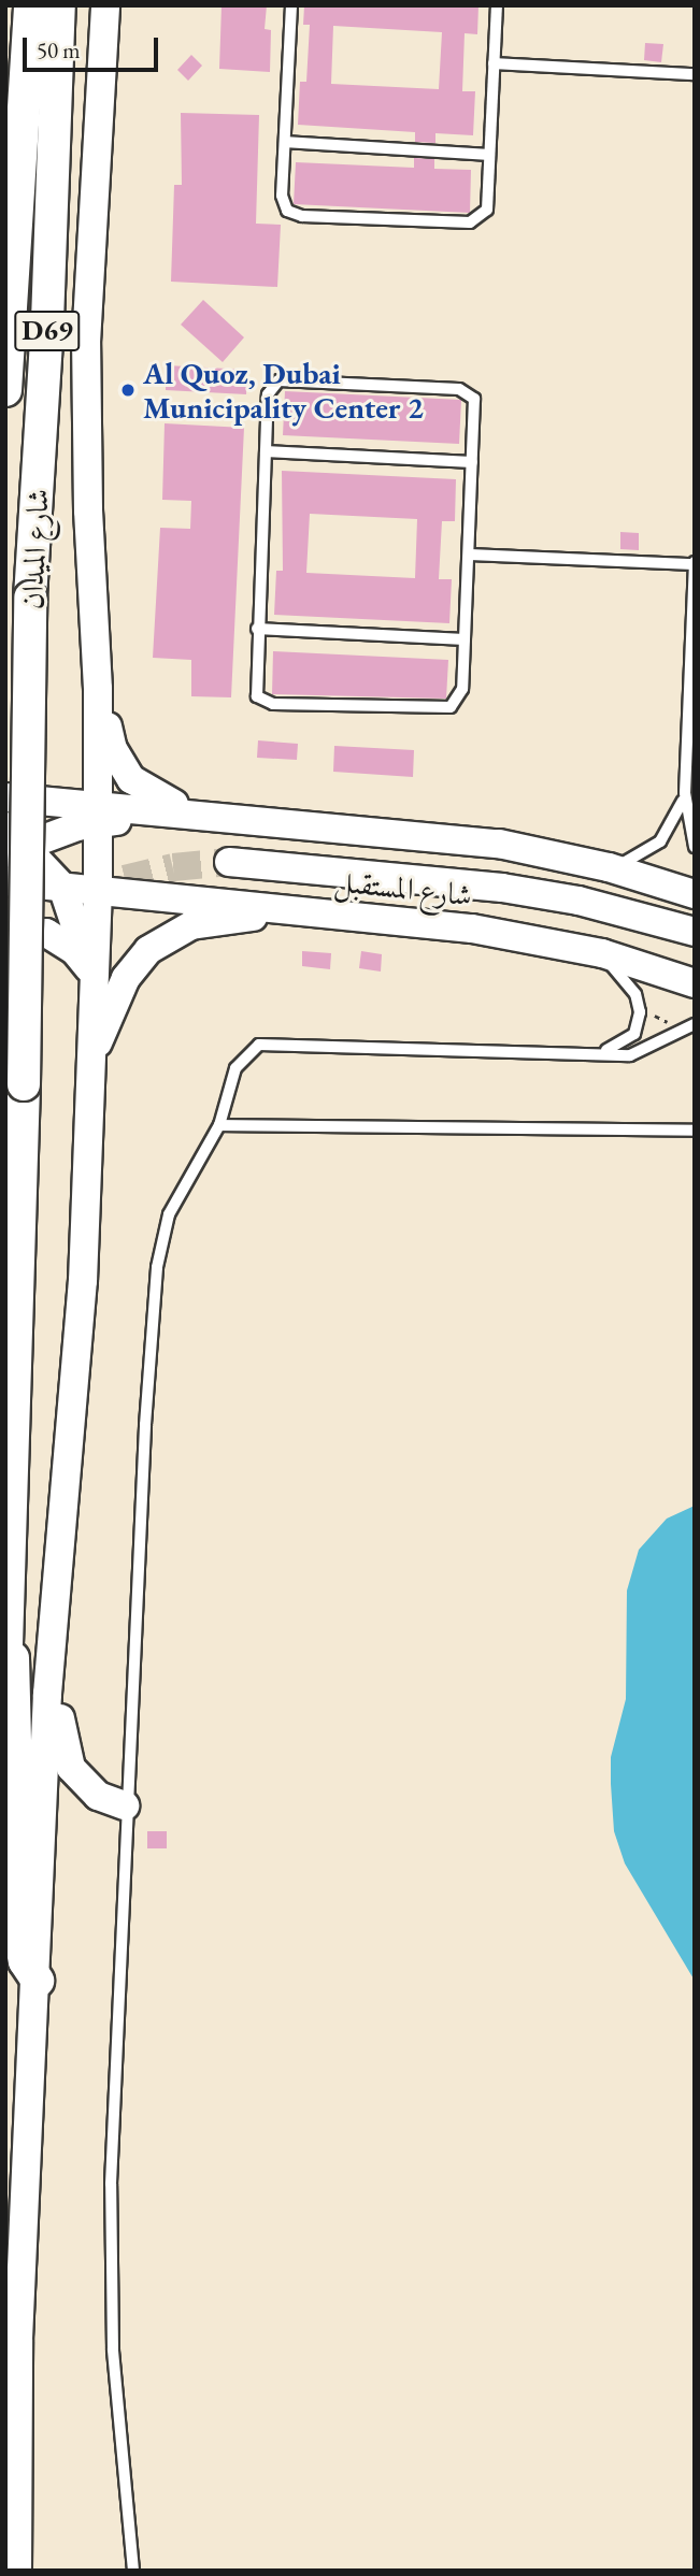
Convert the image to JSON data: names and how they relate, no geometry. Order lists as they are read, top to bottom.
{
  "streets": {
    "main road": ["D69", "شارع الميدان", "شارع المستقبل"]
  },
  "places": ["Al Quoz, Dubai Municipality Center 2"],
  "scale_bar": "50 m"
}
